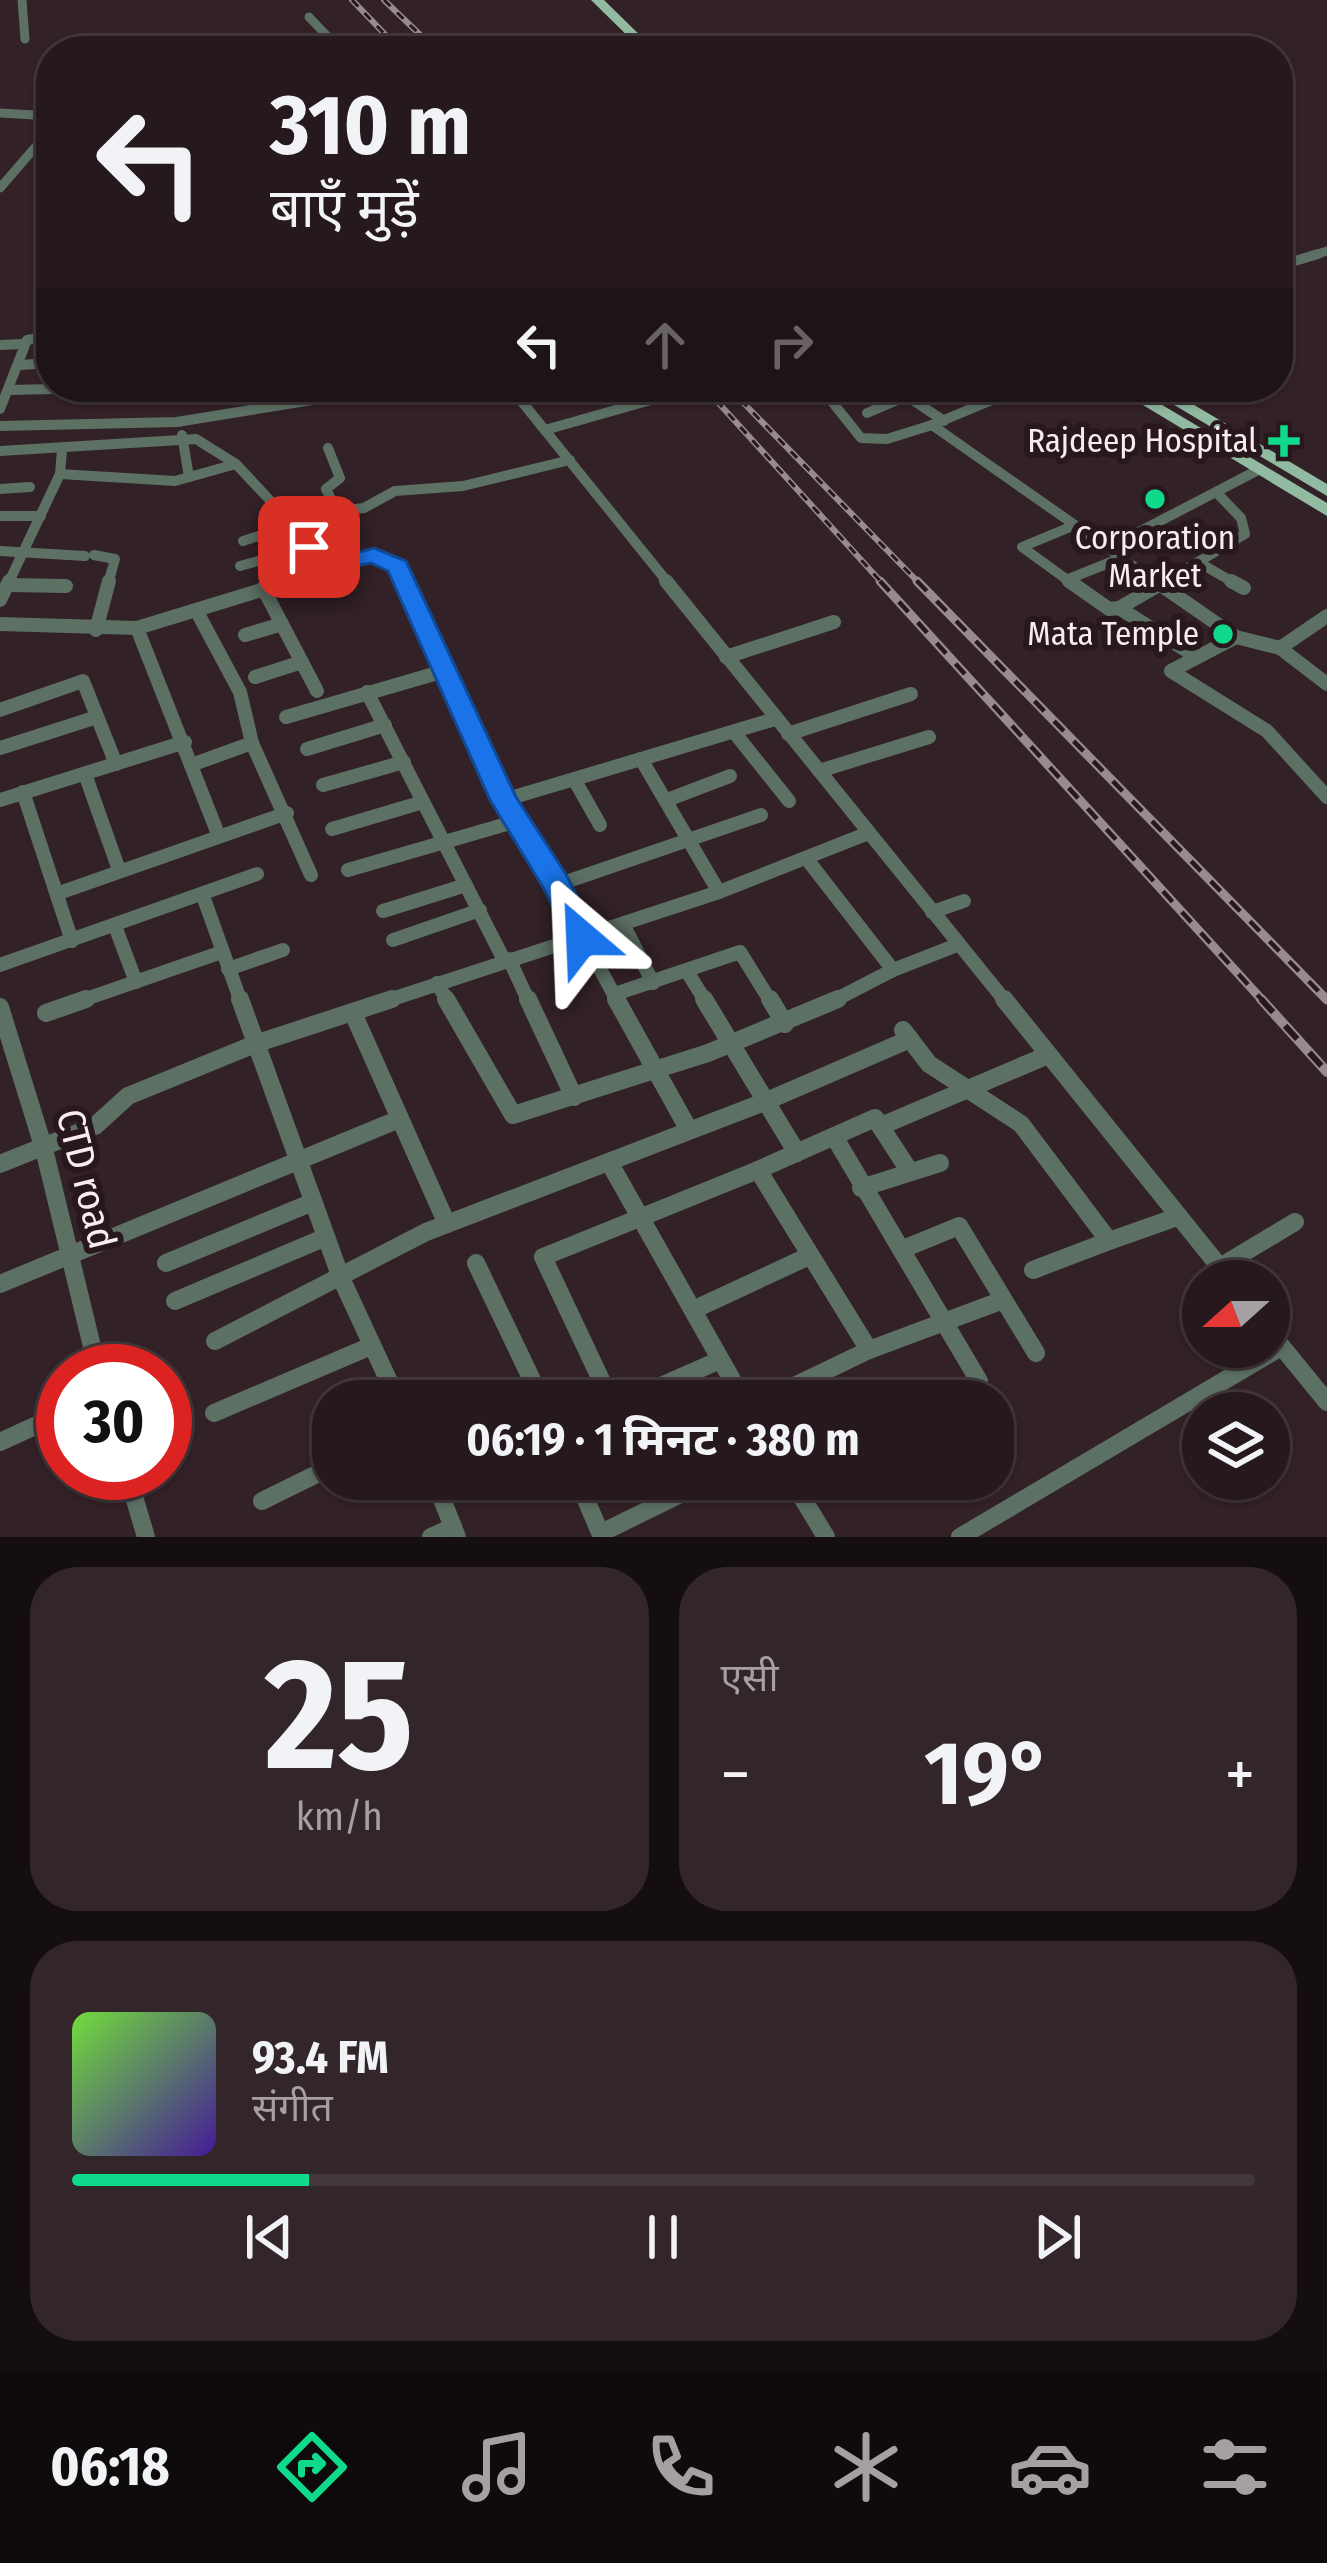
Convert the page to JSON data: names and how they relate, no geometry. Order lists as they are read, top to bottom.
{
  "streets": {
    "street": ["CTD road"]
  },
  "places": {
    "health": ["Rajdeep Hospital"],
    "other": ["Corporation Market", "Mata Temple"]
  },
  "north": "left",
  "page": {
    "turn": ["310 m", "बाएँ मुड़ें"],
    "limit": "30",
    "trip": "06:19 · 1 मिनट · 380 m",
    "tile": [
      ["25", "km/h"],
      "एसी"
    ],
    "heat": ["−", "19°", "+"],
    "song": ["93.4 FM", "संगीत"],
    "tabs": "06:18"
  }
}
